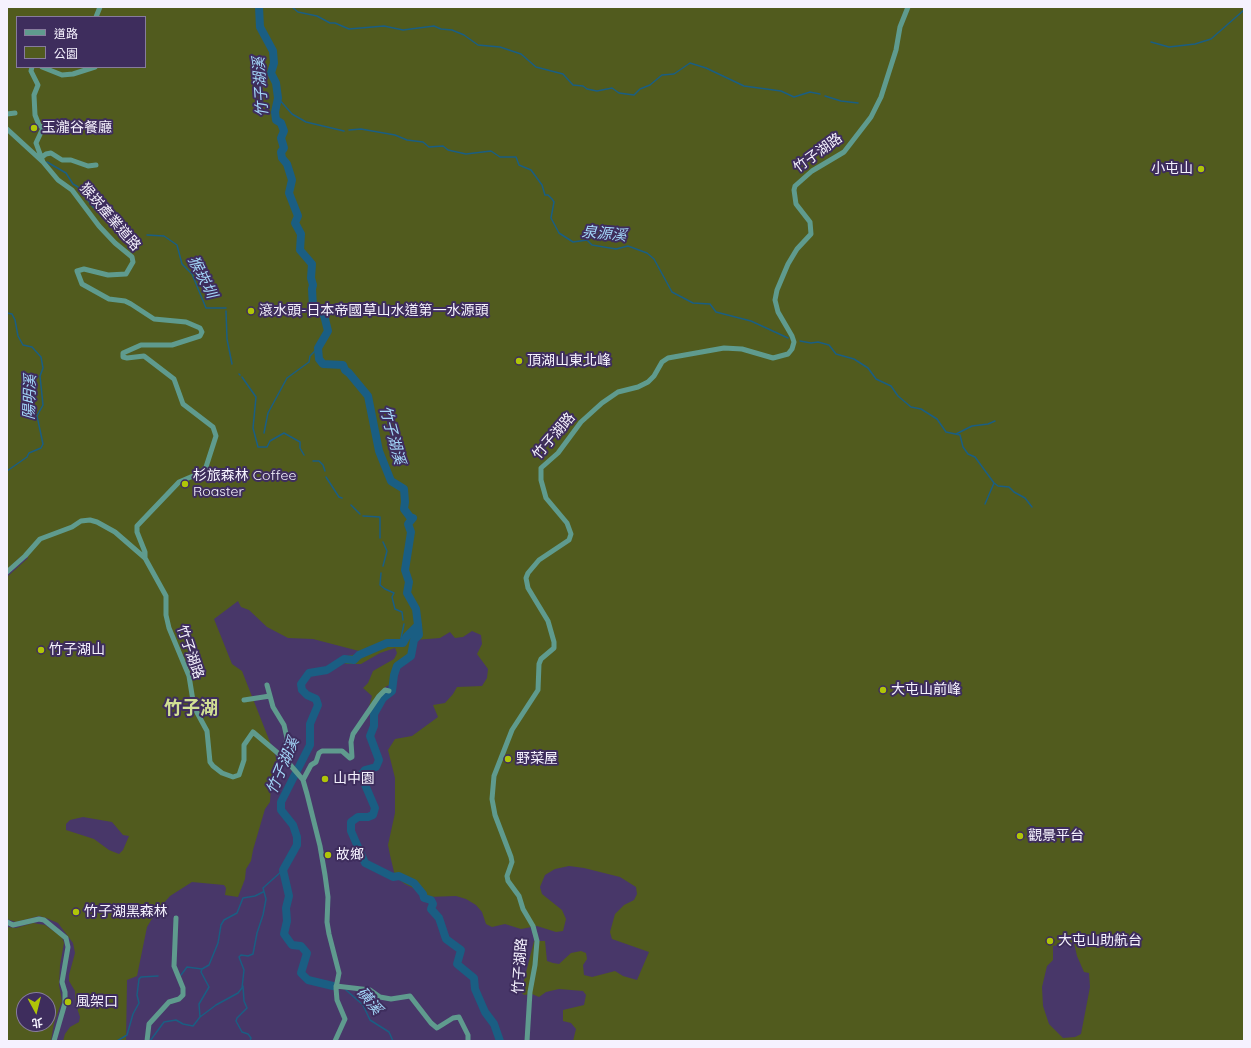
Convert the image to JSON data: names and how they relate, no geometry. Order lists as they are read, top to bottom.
{
  "streets": {
    "street": ["竹子湖路", "猴崁產業道路"]
  },
  "crossings": [
    ["竹子湖路", "猴崁產業道路"]
  ],
  "districts": ["竹子湖"],
  "water": [
    "竹子湖溪",
    "泉源溪",
    "猴崁圳",
    "陽明溪",
    "磺溪"
  ],
  "places": [
    "玉瀧谷餐廳",
    "小屯山",
    "滾水頭-日本帝國草山水道第一水源頭",
    "頂湖山東北峰",
    "杉旅森林 Coffee Roaster",
    "竹子湖山",
    "大屯山前峰",
    "野菜屋",
    "山中園",
    "觀景平台",
    "故鄉",
    "竹子湖黑森林",
    "大屯山助航台",
    "風架口"
  ],
  "legend": ["道路", "公園"],
  "north": "bottom"
}
